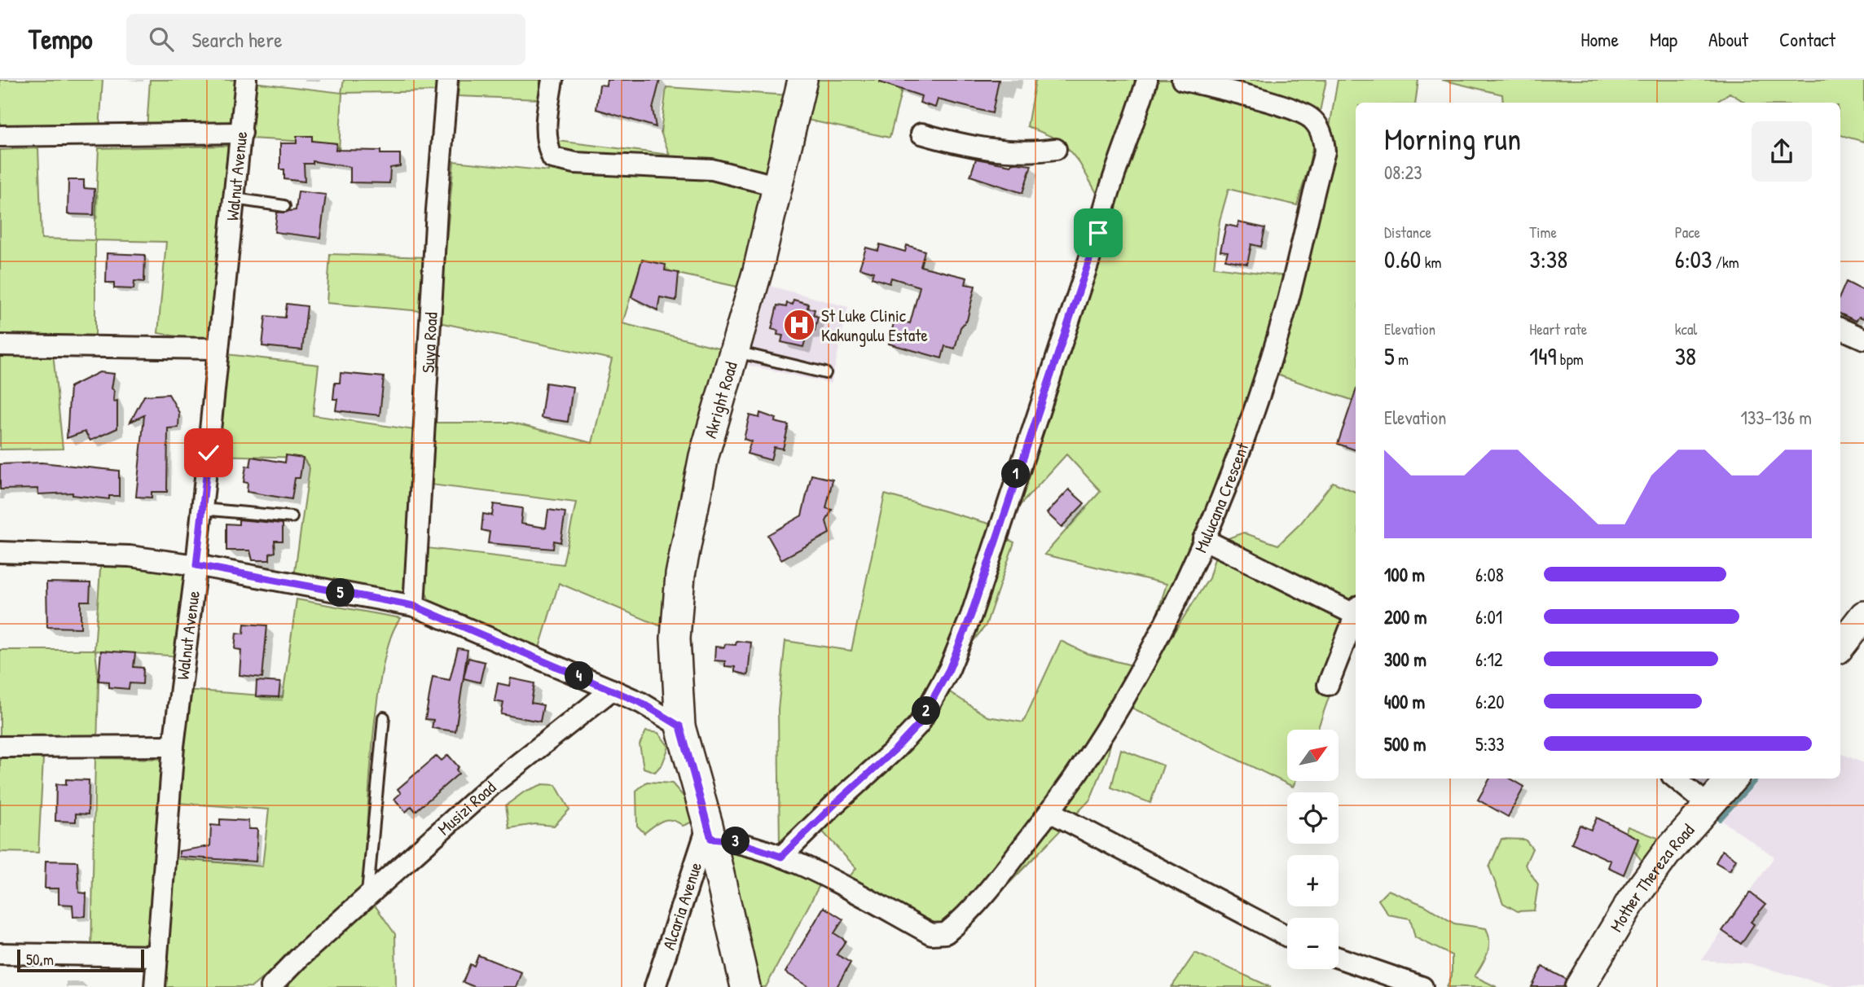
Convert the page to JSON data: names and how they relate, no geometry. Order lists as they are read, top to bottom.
{
  "streets": {
    "street": [
      "Walnut Avenue",
      "Suya Road",
      "Akright Road",
      "Mulucana Crescent",
      "Musizi Road",
      "Mother Thereza Road",
      "Alcaria Avenue"
    ]
  },
  "places": {
    "hospital": ["St Luke Clinic Kakungulu Estate"]
  },
  "scale_bar": "50 m",
  "north": "top right",
  "page": {
    "header": "Tempo",
    "search": "Search here",
    "nav": [
      "Home",
      "Map",
      "About",
      "Contact"
    ],
    "heading": ["Morning run", "08:23"],
    "stats": [
      ["Distance", "0.60 km"],
      ["Time", "3:38"],
      ["Pace", "6:03 /km"],
      ["Elevation", "5 m"],
      ["Heart rate", "149 bpm"],
      ["kcal", "38"]
    ],
    "chart": ["Elevation", "133–136 m"],
    "pins": [
      "1",
      "5",
      "4",
      "2",
      "3"
    ],
    "list": [
      {
        "name": "100 m",
        "note": "6:08"
      },
      {
        "name": "200 m",
        "note": "6:01"
      },
      {
        "name": "300 m",
        "note": "6:12"
      },
      {
        "name": "400 m",
        "note": "6:20"
      },
      {
        "name": "500 m",
        "note": "5:33"
      }
    ],
    "map_buttons": ["+", "−"],
    "scale": "50 m"
  }
}
